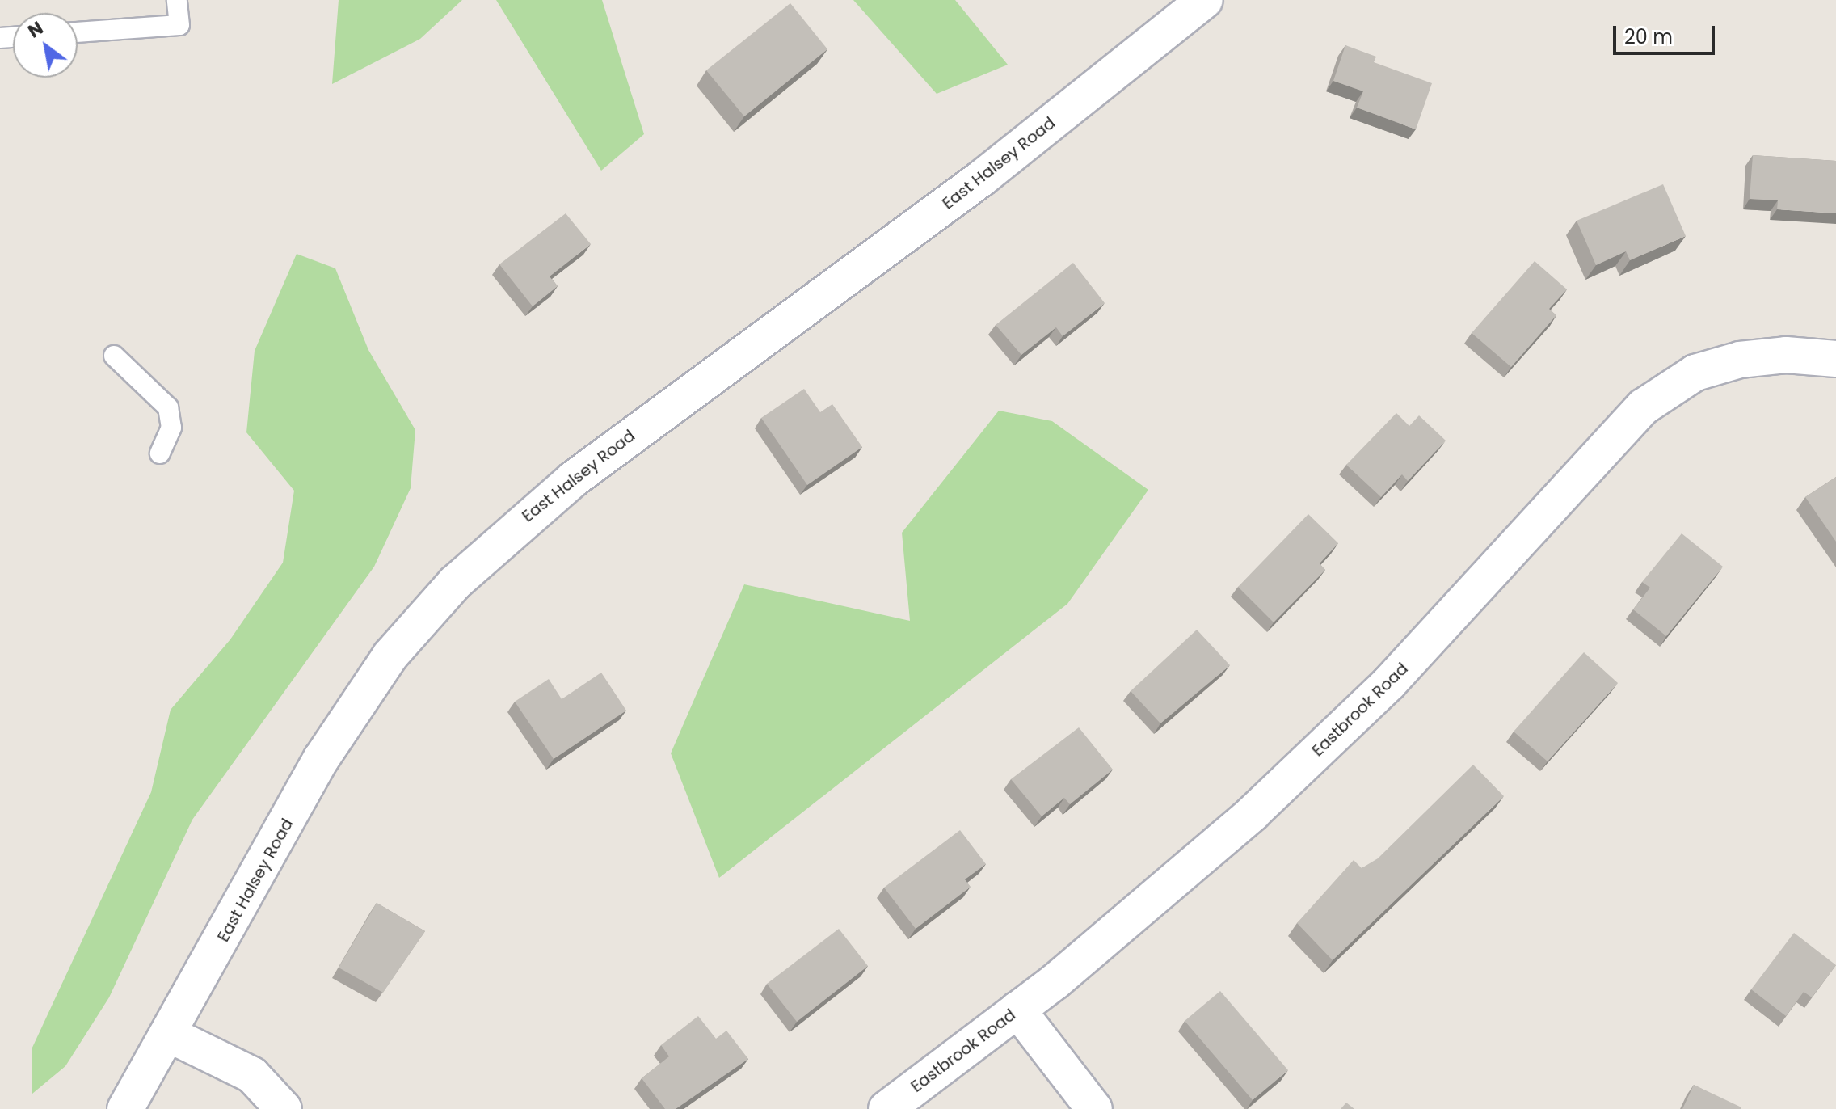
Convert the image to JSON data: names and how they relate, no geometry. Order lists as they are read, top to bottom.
{
  "streets": {
    "street": ["East Halsey Road", "Eastbrook Road"]
  },
  "scale_bar": "20 m",
  "north": "top left"
}
